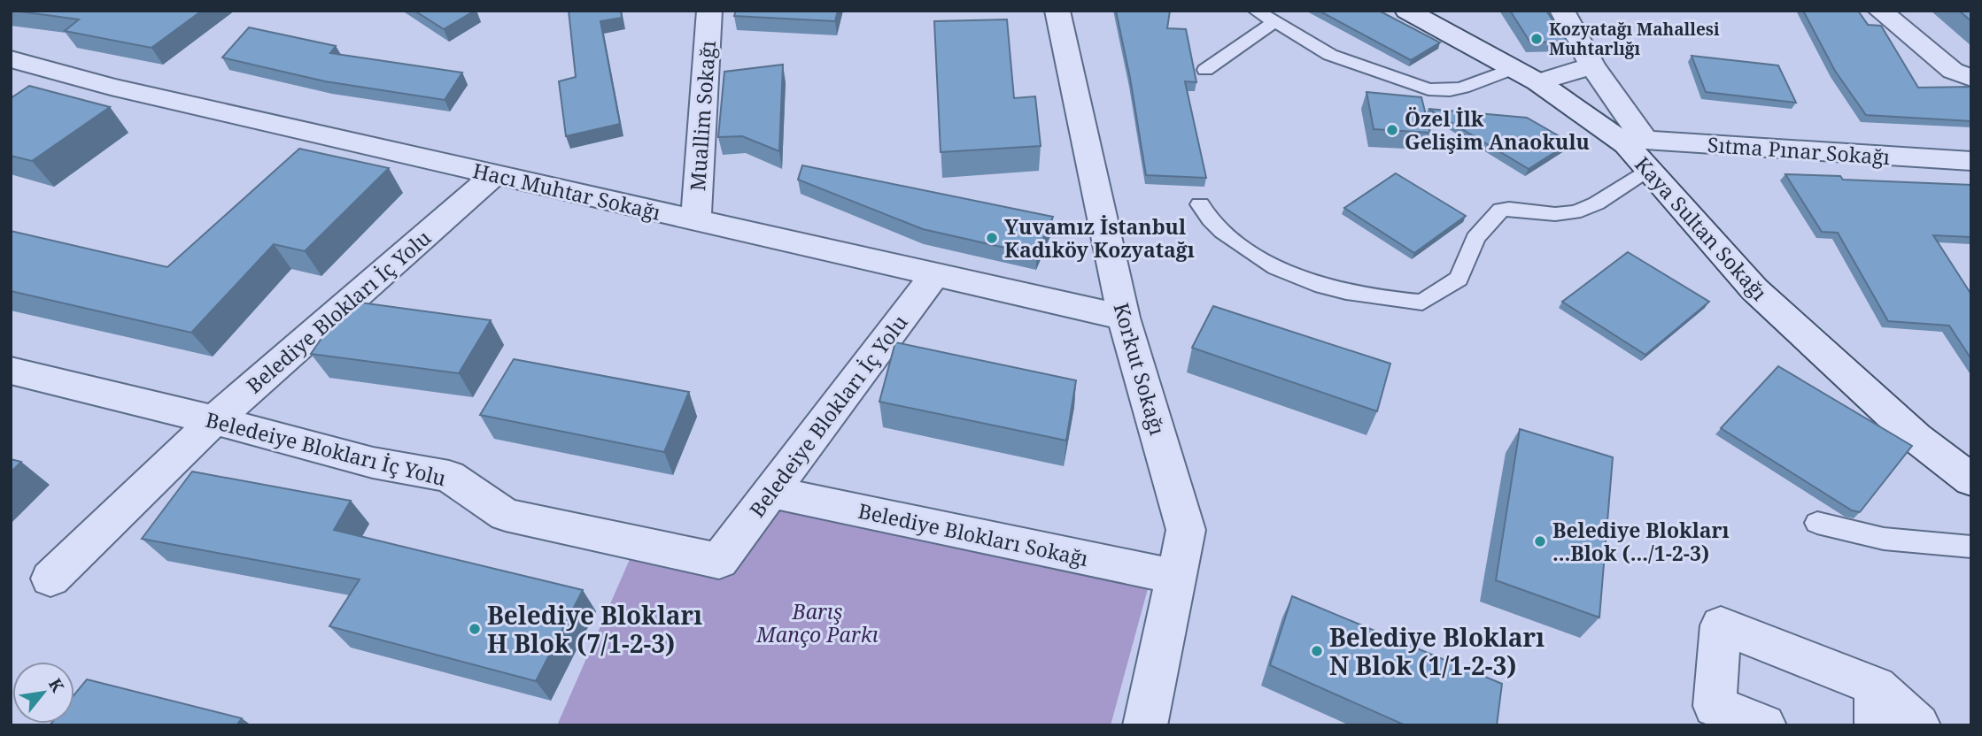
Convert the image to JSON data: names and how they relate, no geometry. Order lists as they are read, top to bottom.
{
  "streets": {
    "street": [
      "Muallim Sokağı",
      "Sıtma Pınar Sokağı",
      "Hacı Muhtar Sokağı",
      "Kaya Sultan Sokağı",
      "Belediye Blokları İç Yolu",
      "Korkut Sokağı",
      "Beledeiye Blokları İç Yolu",
      "Belediye Blokları Sokağı"
    ]
  },
  "crossings": [
    ["Muallim Sokağı", "Hacı Muhtar Sokağı"],
    ["Sıtma Pınar Sokağı", "Kaya Sultan Sokağı"],
    ["Hacı Muhtar Sokağı", "Belediye Blokları İç Yolu"],
    ["Hacı Muhtar Sokağı", "Korkut Sokağı"],
    ["Hacı Muhtar Sokağı", "Beledeiye Blokları İç Yolu"],
    ["Belediye Blokları İç Yolu", "Beledeiye Blokları İç Yolu"],
    ["Korkut Sokağı", "Belediye Blokları Sokağı"],
    ["Beledeiye Blokları İç Yolu", "Belediye Blokları Sokağı"]
  ],
  "parks": ["Barış Manço Parkı"],
  "places": [
    "Kozyatağı Mahallesi Muhtarlığı",
    "Özel İlk Gelişim Anaokulu",
    "Yuvamız İstanbul Kadıköy Kozyatağı",
    "Belediye Blokları ...Blok (.../1-2-3)",
    "Belediye Blokları H Blok (7/1-2-3)",
    "Belediye Blokları N Blok (1/1-2-3)"
  ],
  "north": "top right"
}
